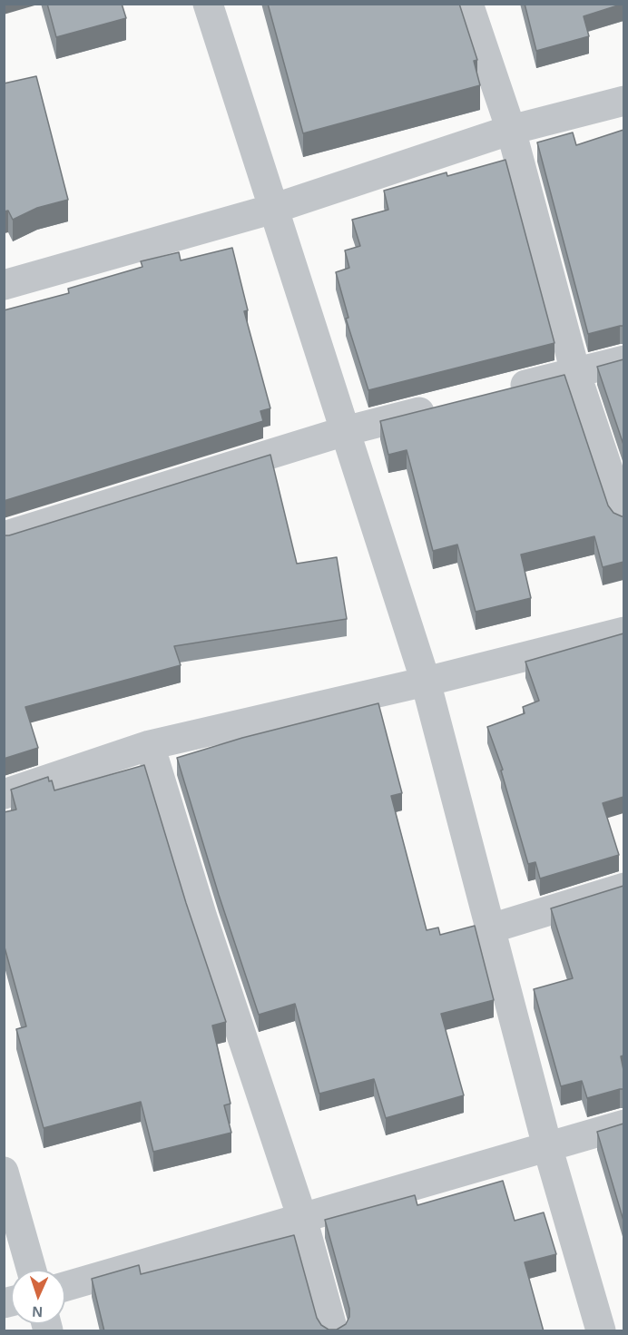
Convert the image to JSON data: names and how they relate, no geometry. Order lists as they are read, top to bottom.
{
  "north": "bottom"
}
